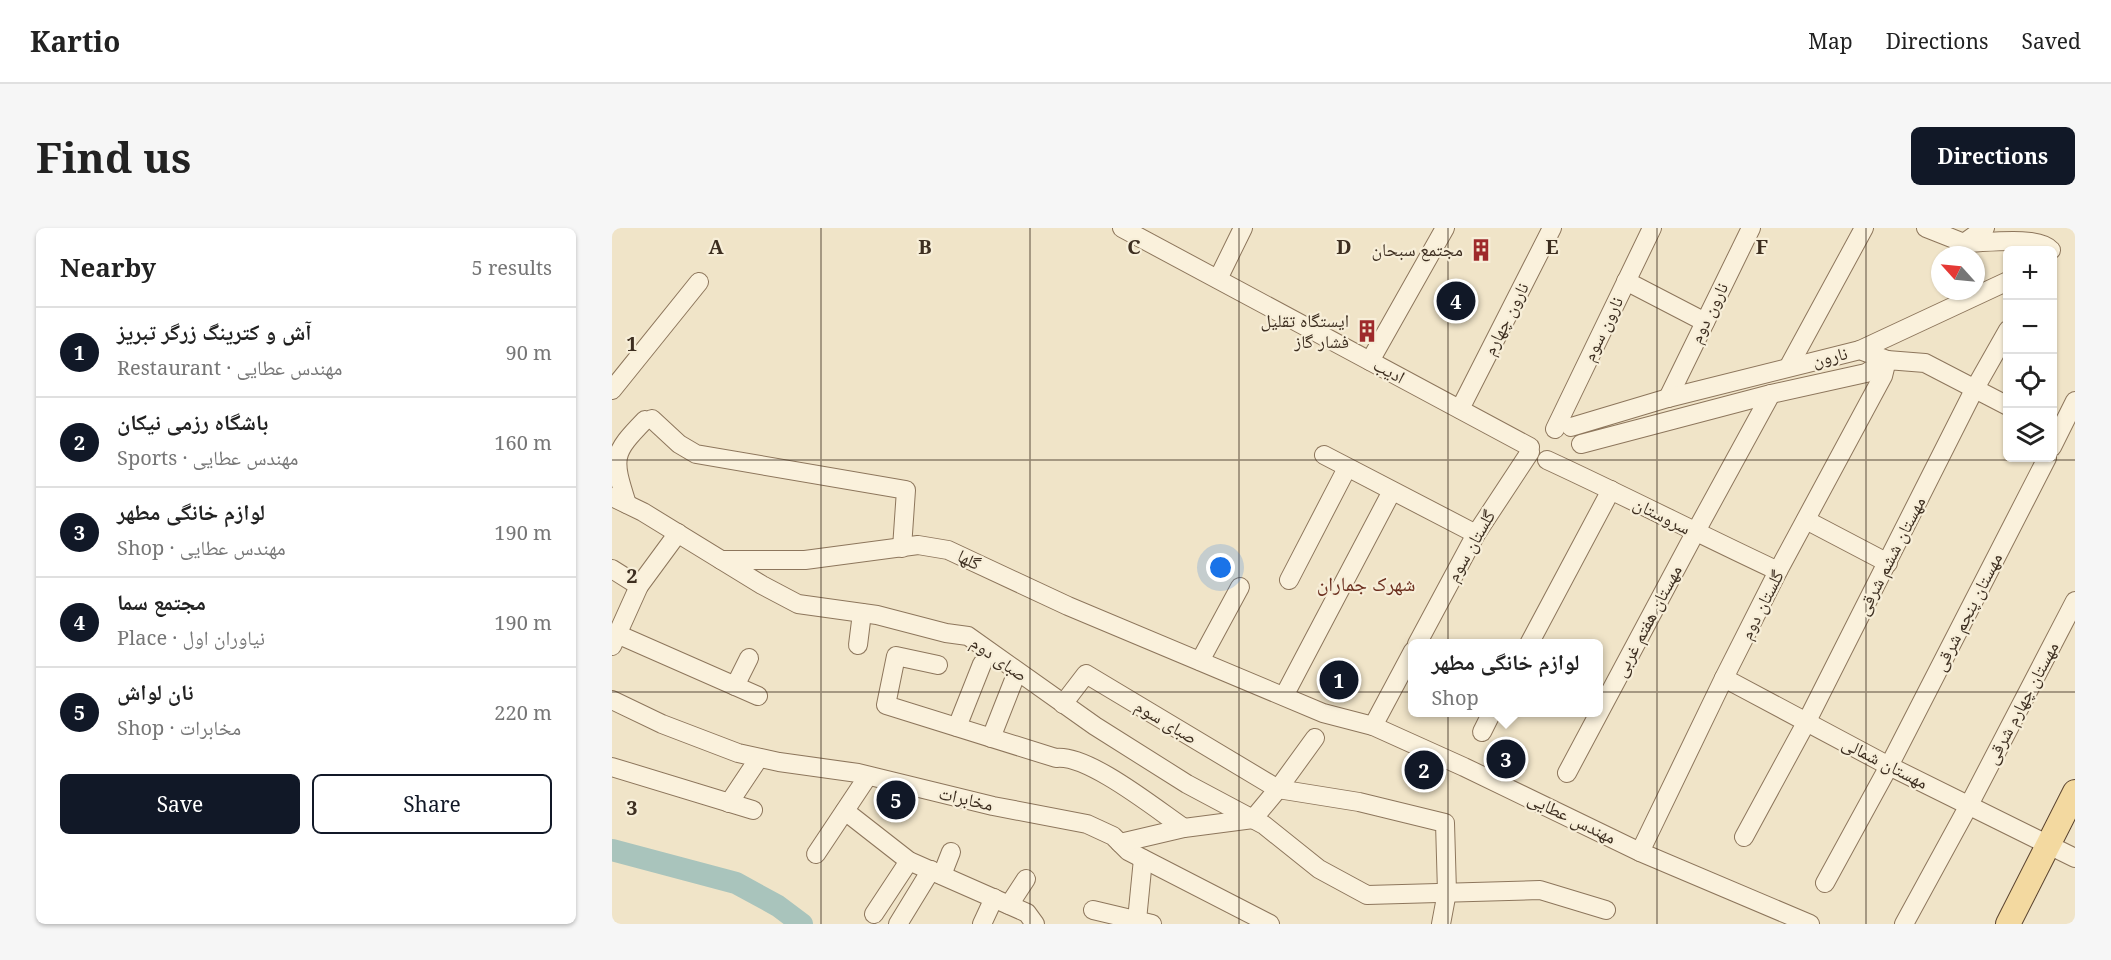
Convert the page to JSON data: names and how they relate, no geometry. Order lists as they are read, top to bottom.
{
  "streets": {
    "street": [
      "نارون دوم",
      "نارون چهارم",
      "نارون سوم",
      "نارون",
      "ادیب",
      "سروستان",
      "گلستان سوم",
      "مهستان ششم شرقی",
      "گلها",
      "گلستان دوم",
      "مهستان پنجم شرقی",
      "مهستان هفتم غربی",
      "صبای دوم",
      "مهستان چهارم شرقی",
      "صبای سوم",
      "مهستان شمالی",
      "مخابرات",
      "مهندس عطایی"
    ]
  },
  "crossings": [
    ["نارون دوم", "نارون"],
    ["نارون چهارم", "ادیب"],
    ["نارون سوم", "نارون"],
    ["نارون سوم", "گلستان سوم"],
    ["نارون", "سروستان"],
    ["نارون", "گلستان سوم"],
    ["نارون", "گلستان دوم"],
    ["نارون", "مهستان هفتم غربی"],
    ["ادیب", "سروستان"],
    ["ادیب", "گلستان سوم"],
    ["سروستان", "گلستان سوم"],
    ["سروستان", "گلستان دوم"],
    ["سروستان", "مهستان هفتم غربی"],
    ["مهستان ششم شرقی", "مهستان شمالی"],
    ["گلها", "صبای دوم"],
    ["گلها", "مهندس عطایی"],
    ["گلستان دوم", "مهستان شمالی"],
    ["گلستان دوم", "مهندس عطایی"],
    ["مهستان پنجم شرقی", "مهستان شمالی"],
    ["صبای دوم", "صبای سوم"],
    ["مهستان چهارم شرقی", "مهستان شمالی"]
  ],
  "districts": ["شهرک جماران"],
  "places": {
    "building": ["مجتمع سبحان", "ایستگاه تقلیل فشار گاز"]
  },
  "north": "top left",
  "page": {
    "header": "Kartio",
    "nav": ["Map", "Directions", "Saved"],
    "buttons": [
      "Directions",
      ["Save", "Share"]
    ],
    "title": "Find us",
    "heading": ["Nearby", "5 results"],
    "map_buttons": ["+", "−"],
    "pins": [
      "4",
      "1",
      "3",
      "2",
      "5"
    ],
    "list": [
      {
        "mark": "1",
        "name": "آش و کترینگ زرگر تبریز",
        "note": "Restaurant · مهندس عطایی",
        "value": "90 m"
      },
      {
        "mark": "2",
        "name": "باشگاه رزمی نیکان",
        "note": "Sports · مهندس عطایی",
        "value": "160 m"
      },
      {
        "mark": "3",
        "name": "لوازم خانگی مطهر",
        "note": "Shop · مهندس عطایی",
        "value": "190 m"
      },
      {
        "mark": "4",
        "name": "مجتمع سما",
        "note": "Place · نیاوران اول",
        "value": "190 m"
      },
      {
        "mark": "5",
        "name": "نان لواش",
        "note": "Shop · مخابرات",
        "value": "220 m"
      }
    ],
    "popup": ["لوازم خانگی مطهر", "Shop"]
  },
  "grid": {
    "columns": [
      "A",
      "B",
      "C",
      "D",
      "E",
      "F"
    ],
    "rows": ["1", "2", "3"]
  }
}
